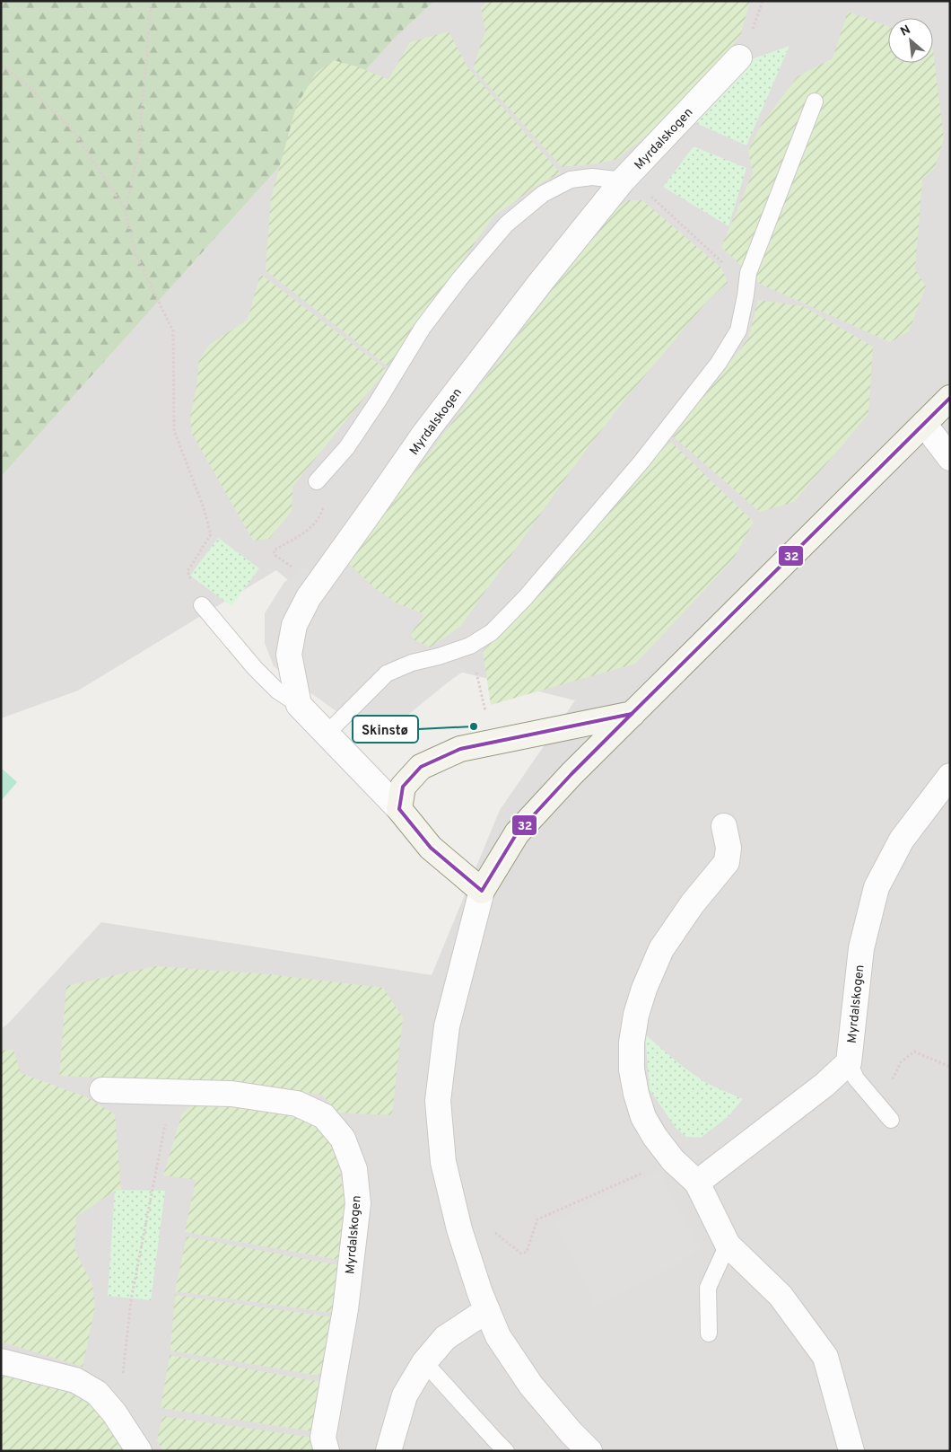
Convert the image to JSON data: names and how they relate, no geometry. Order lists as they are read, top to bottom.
{
  "streets": {
    "street": ["Myrdalskogen"]
  },
  "places": ["Skinstø"],
  "lines": ["transit line 32"],
  "north": "top left"
}
